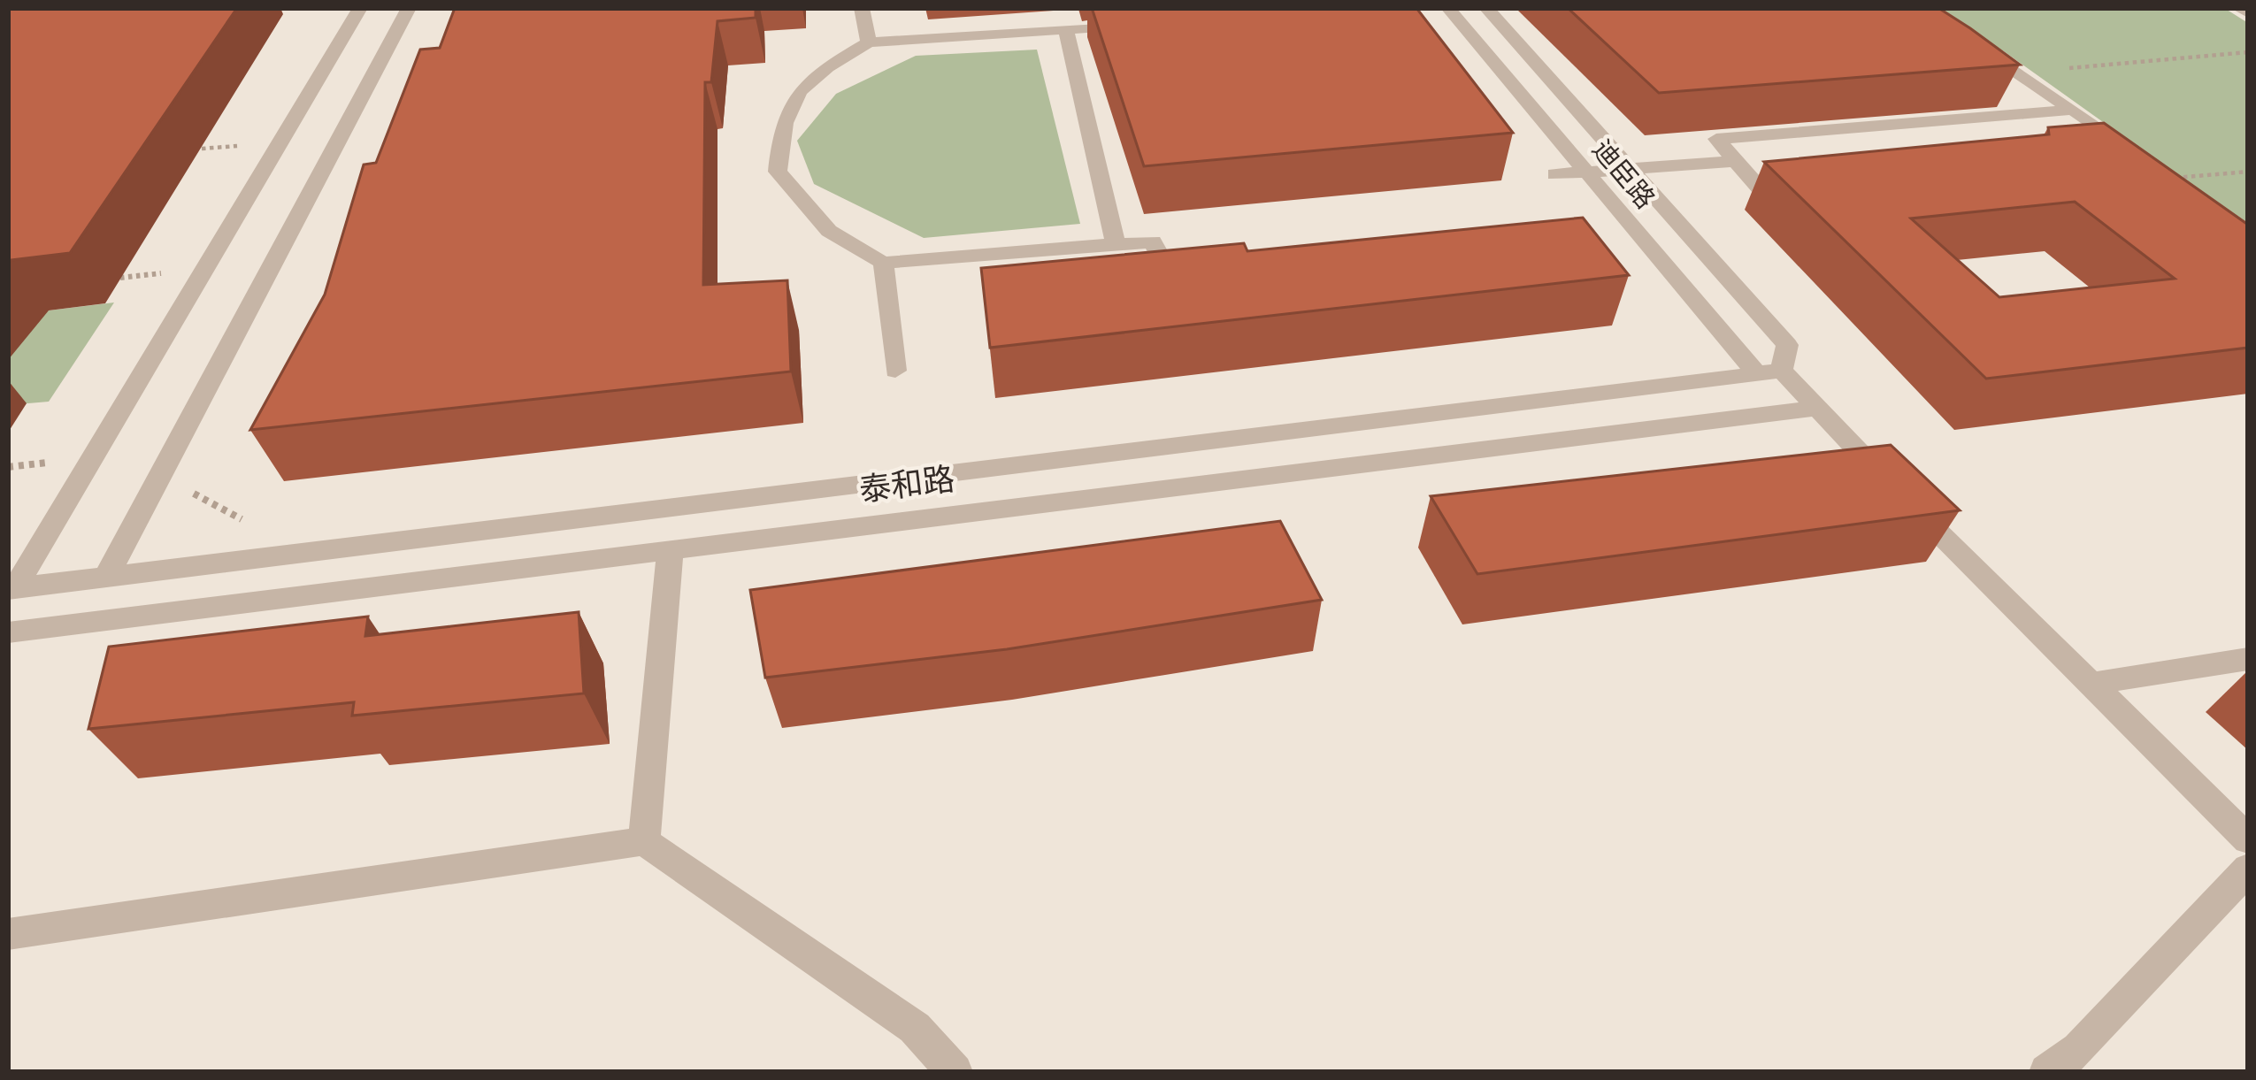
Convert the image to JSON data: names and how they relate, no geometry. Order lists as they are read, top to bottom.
{
  "streets": {
    "street": ["迪臣路", "泰和路"]
  },
  "crossings": [
    ["迪臣路", "泰和路"]
  ]
}
